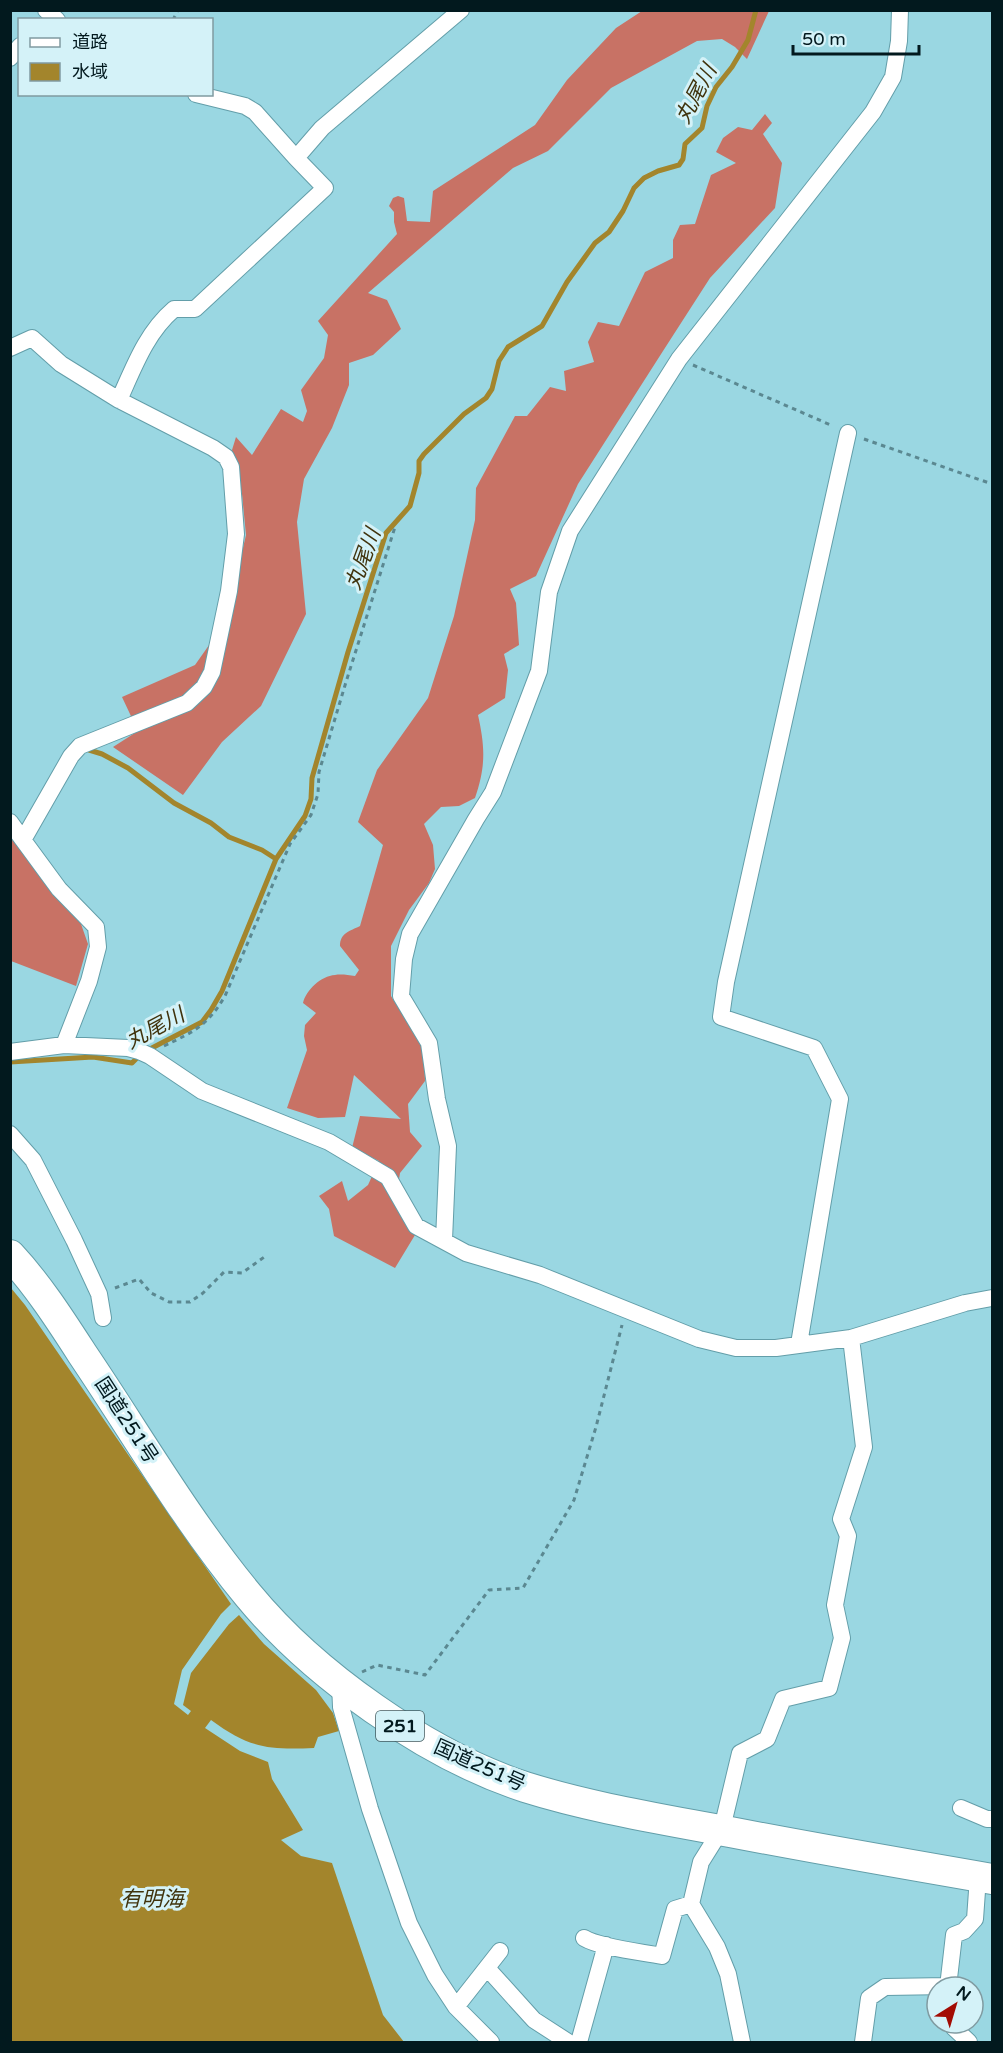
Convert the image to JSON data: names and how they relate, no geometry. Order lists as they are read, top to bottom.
{
  "streets": {
    "highway": ["国道251号", "251"]
  },
  "water": ["丸尾川", "有明海"],
  "legend": ["道路", "水域"],
  "scale_bar": "50 m",
  "north": "top right"
}
